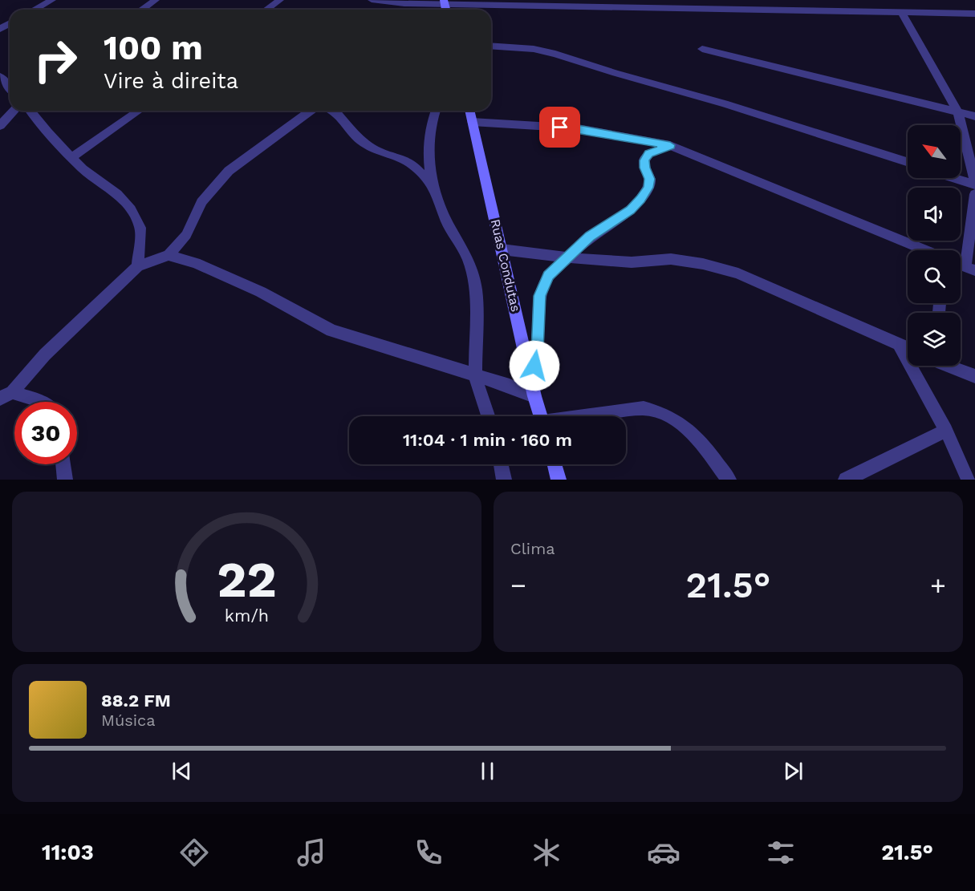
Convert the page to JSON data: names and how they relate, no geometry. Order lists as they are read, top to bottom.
{
  "streets": {
    "street": ["Ruas Condutas"]
  },
  "north": "top left",
  "page": {
    "turn": ["100 m", "Vire à direita"],
    "limit": "30",
    "trip": "11:04 · 1 min · 160 m",
    "tile": "Clima",
    "heat": ["−", "21.5°", "+"],
    "song": ["88.2 FM", "Música"],
    "tabs": ["11:03", "21.5°"],
    "gauge": ["22", "km/h"]
  }
}
